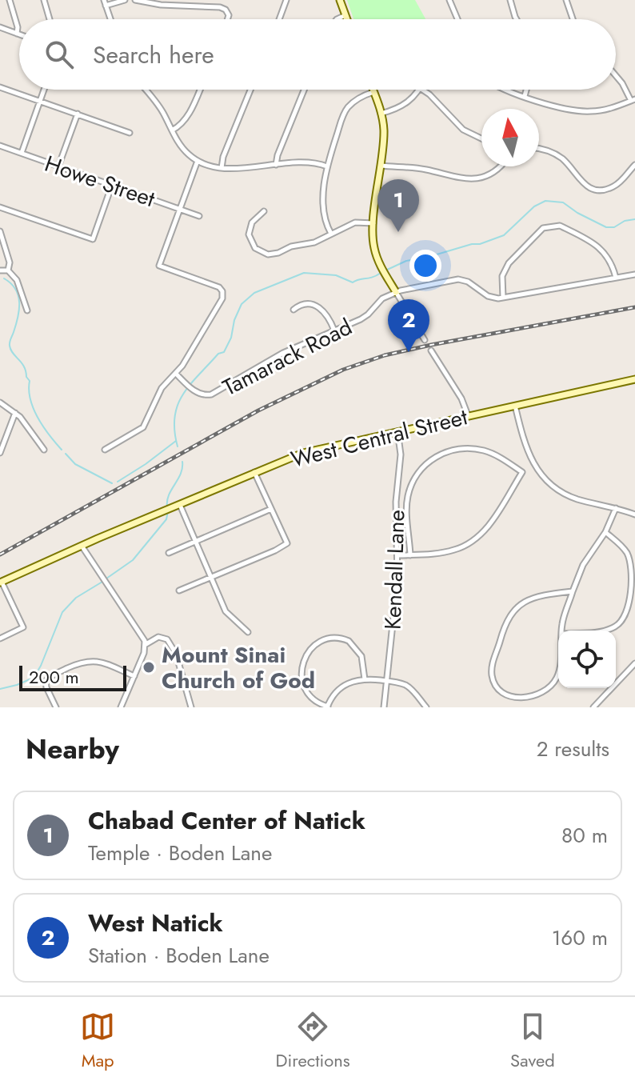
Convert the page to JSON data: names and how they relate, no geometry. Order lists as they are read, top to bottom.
{
  "streets": {
    "main road": ["West Central Street"],
    "street": ["Howe Street", "Tamarack Road", "Kendall Lane"]
  },
  "crossings": [
    ["West Central Street", "Kendall Lane"]
  ],
  "places": ["Mount Sinai Church of God"],
  "scale_bar": "200 m",
  "north": "top",
  "page": {
    "search": "Search here",
    "pins": ["1", "2"],
    "scale": "200 m",
    "heading": ["Nearby", "2 results"],
    "list": [
      {
        "mark": "1",
        "name": "Chabad Center of Natick",
        "note": "Temple · Boden Lane",
        "value": "80 m"
      },
      {
        "mark": "2",
        "name": "West Natick",
        "note": "Station · Boden Lane",
        "value": "160 m"
      }
    ],
    "nav": ["Map", "Directions", "Saved"]
  }
}
